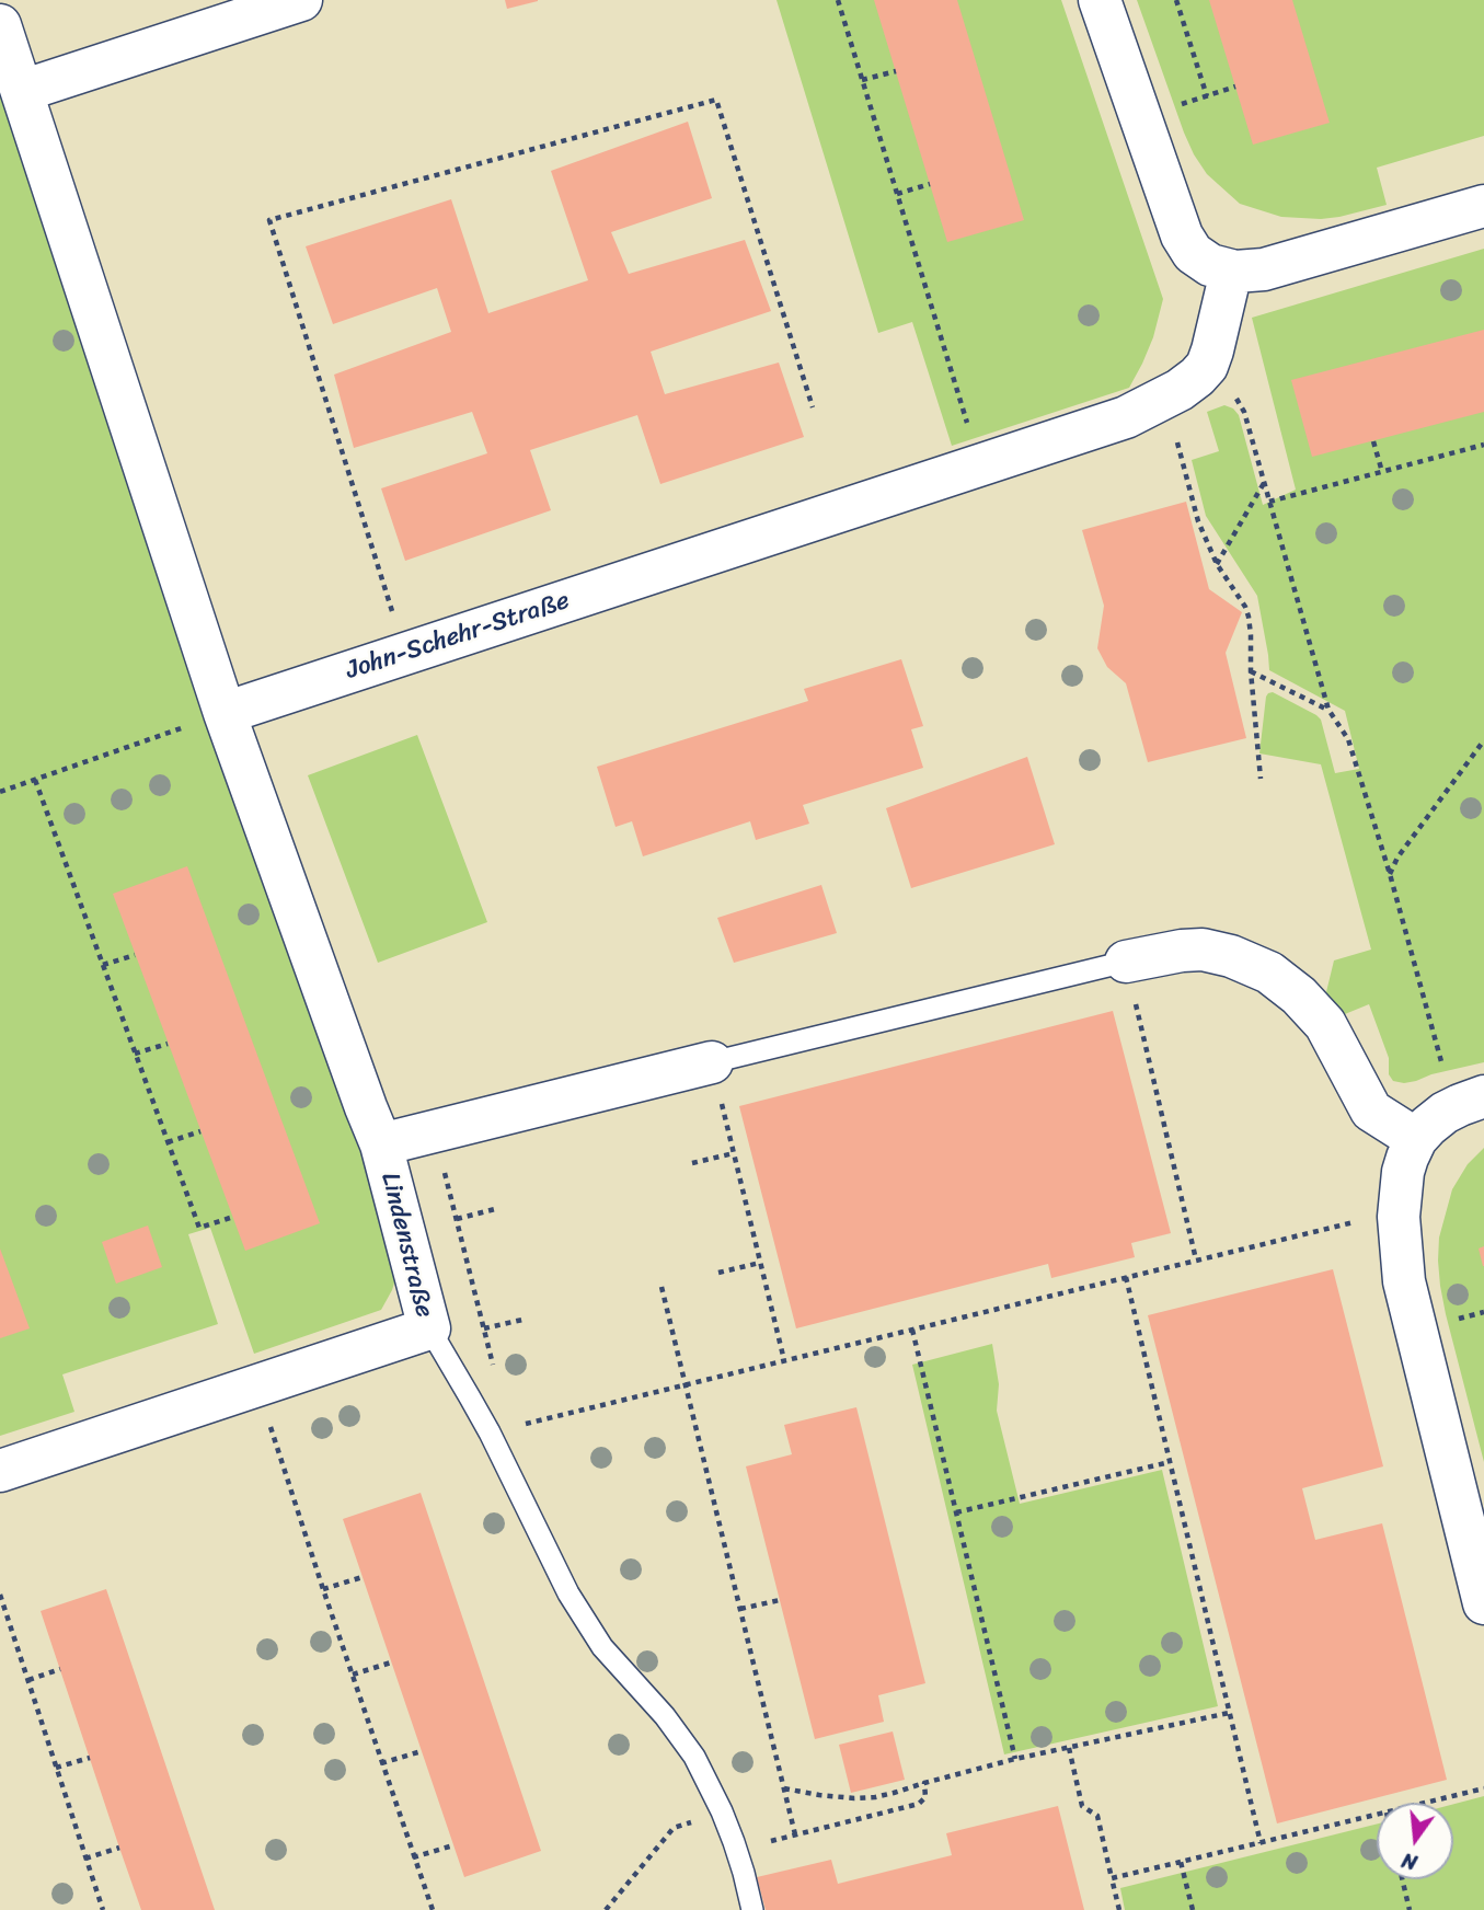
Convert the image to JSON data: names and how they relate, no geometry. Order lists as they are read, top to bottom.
{
  "streets": {
    "street": ["John-Schehr-Straße", "Lindenstraße"]
  },
  "north": "bottom"
}
